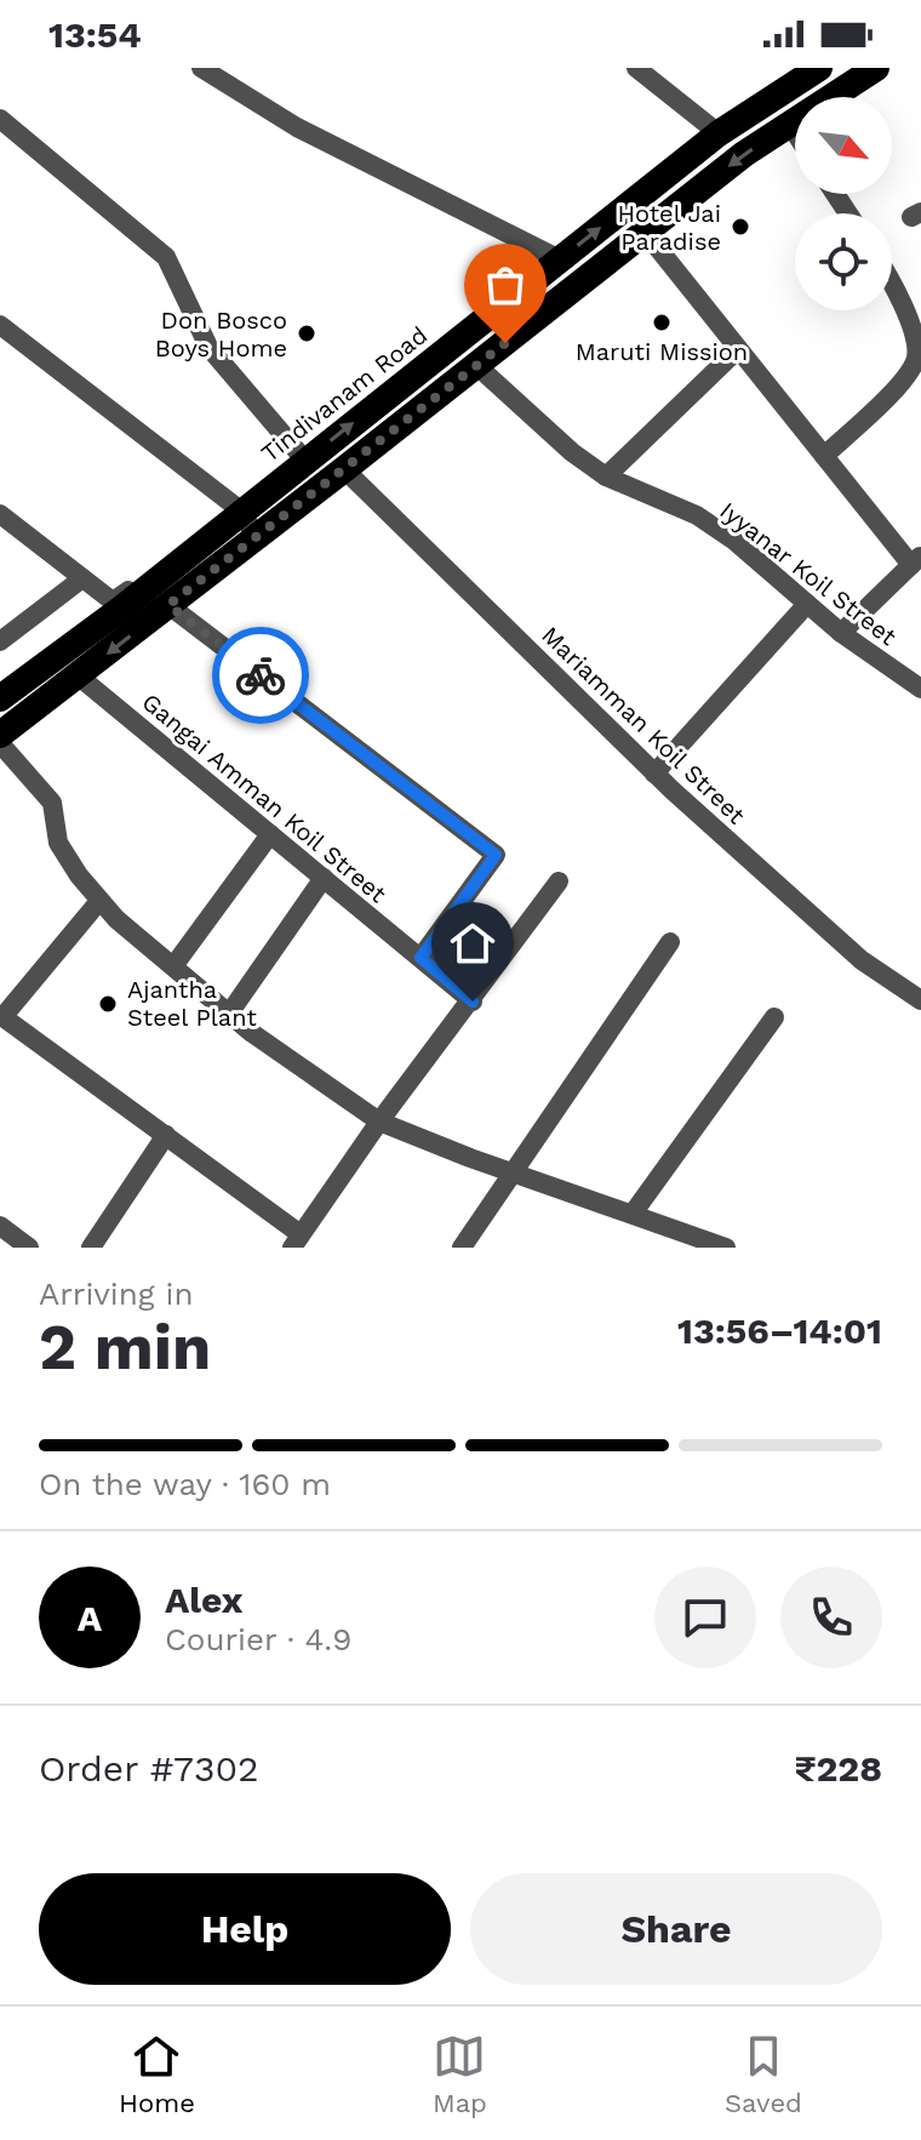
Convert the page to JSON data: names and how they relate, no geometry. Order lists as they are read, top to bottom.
{
  "streets": {
    "highway": ["Tindivanam Road"],
    "street": ["Iyyanar Koil Street", "Mariamman Koil Street", "Gangai Amman Koil Street"]
  },
  "places": [
    "Hotel Jai Paradise",
    "Maruti Mission",
    "Don Bosco Boys Home",
    "Ajantha Steel Plant"
  ],
  "north": "bottom right",
  "page": {
    "status": "13:54",
    "heading": ["2 min", "Arriving in", "13:56–14:01"],
    "panel": [
      "Alex",
      "Courier · 4.9",
      "Order #7302",
      "₹228"
    ],
    "bar": "On the way · 160 m",
    "round": "A",
    "buttons": ["Help", "Share"],
    "tabs": ["Home", "Map", "Saved"]
  }
}
